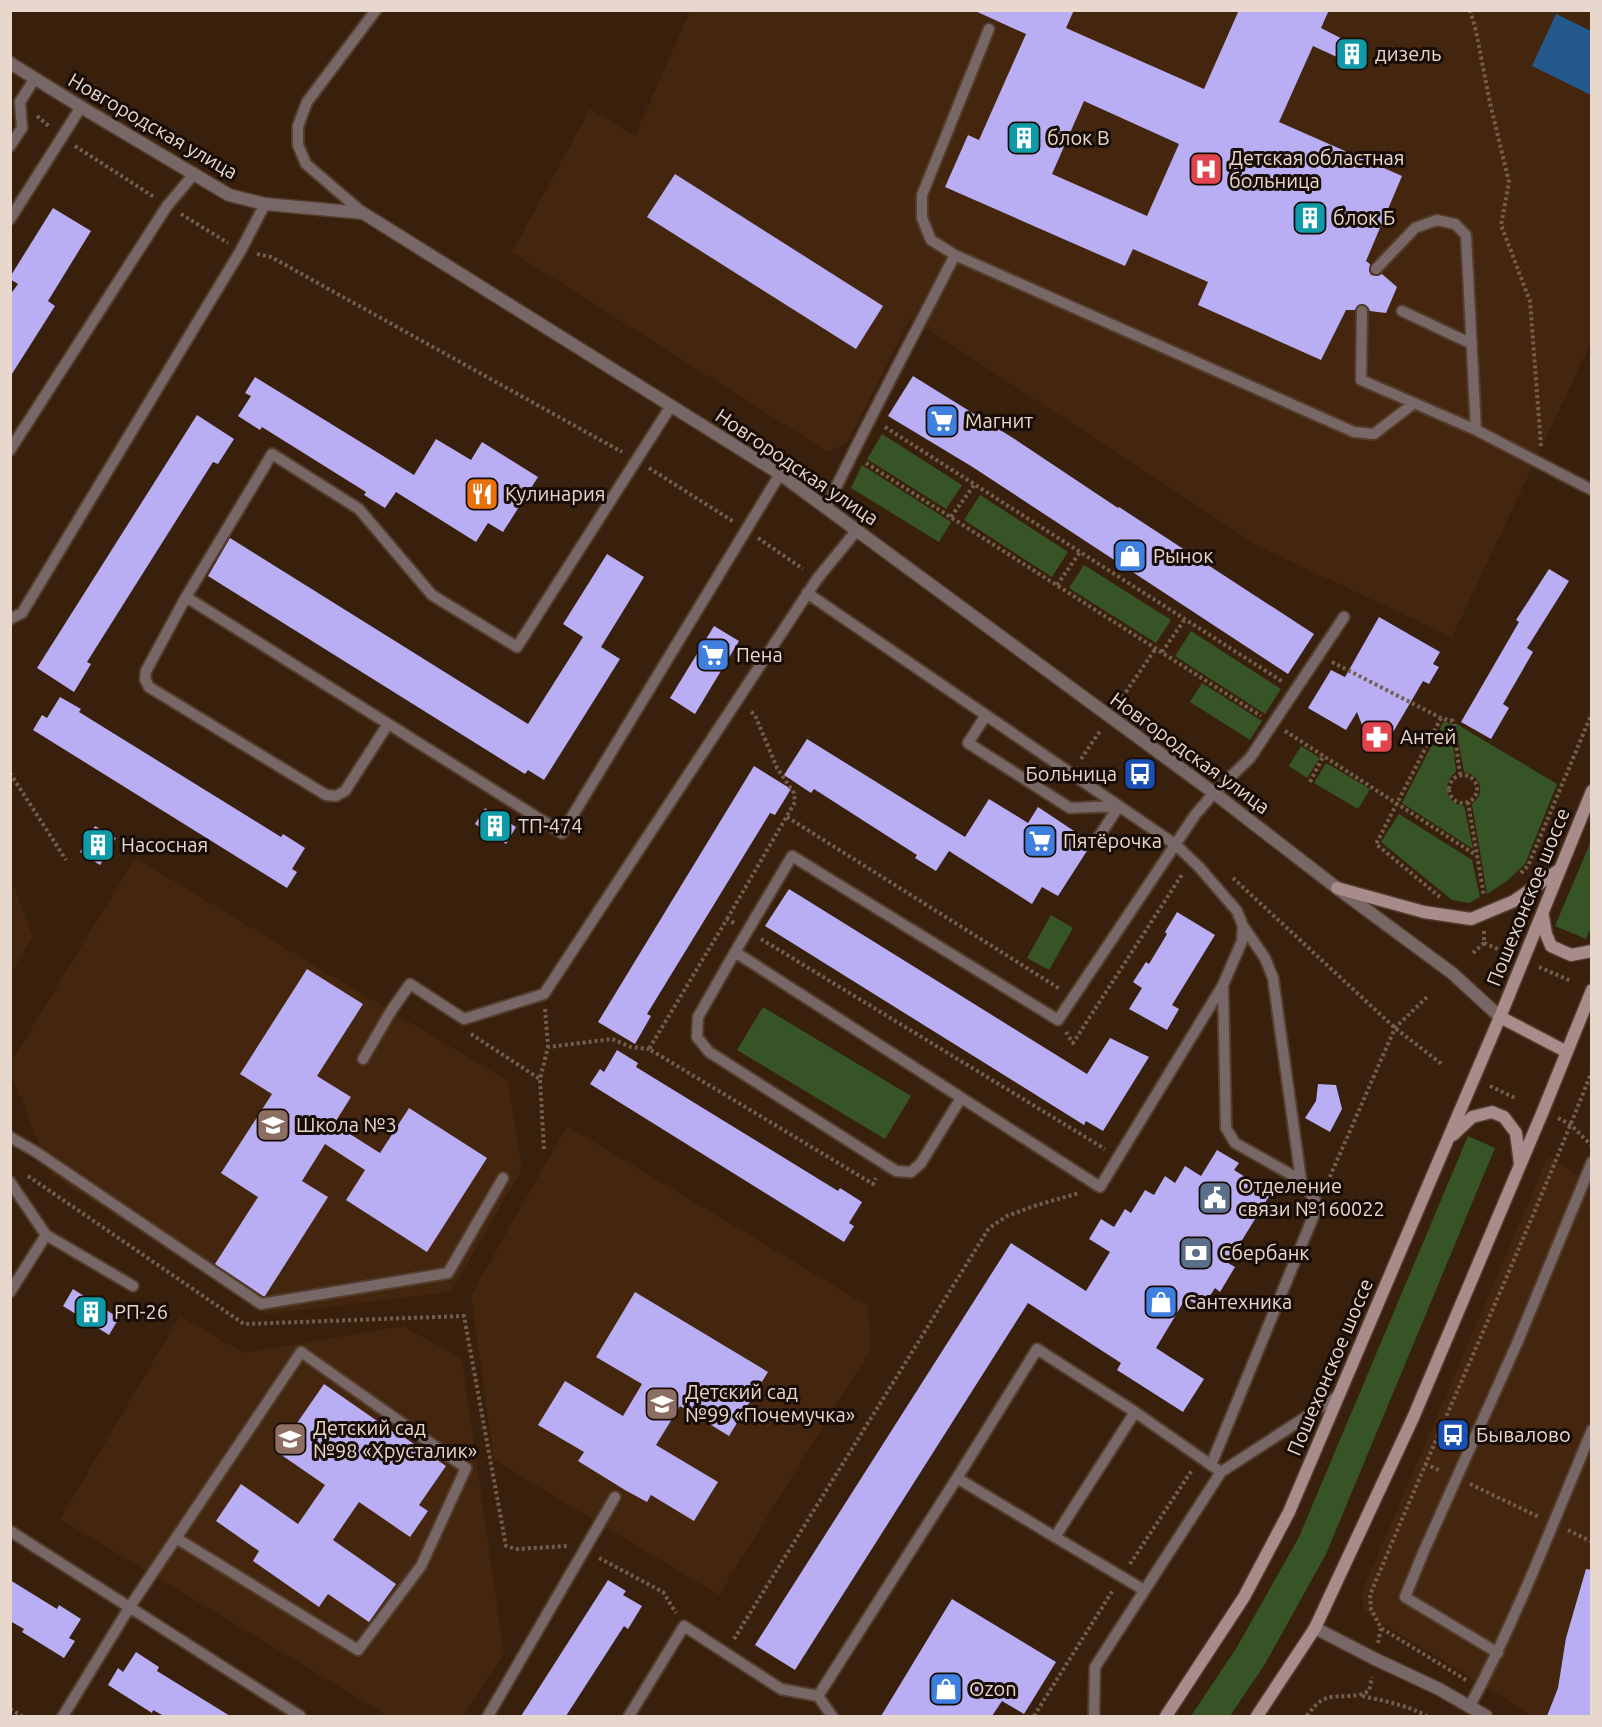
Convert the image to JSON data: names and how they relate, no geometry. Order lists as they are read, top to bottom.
{
  "streets": {
    "main road": ["Пошехонское шоссе"],
    "street": ["Новгородская улица"]
  },
  "crossings": [
    ["Новгородская улица", "Пошехонское шоссе"]
  ],
  "places": {
    "building": [
      "дизель",
      "блок В",
      "блок Б",
      "ТП-474",
      "Насосная",
      "РП-26"
    ],
    "hospital": ["Детская областная больница"],
    "supermarket": ["Магнит", "Пена", "Пятёрочка"],
    "restaurant": ["Кулинария"],
    "shop": ["Рынок", "Сантехника", "Ozon"],
    "pharmacy": ["Антей"],
    "bus stop": ["Больница", "Бывалово"],
    "school or university": ["Школа №3", "Детский сад №99 «Почемучка»", "Детский сад №98 «Хрусталик»"],
    "public building": ["Отделение связи №160022"],
    "bank": ["Сбербанк"]
  }
}
